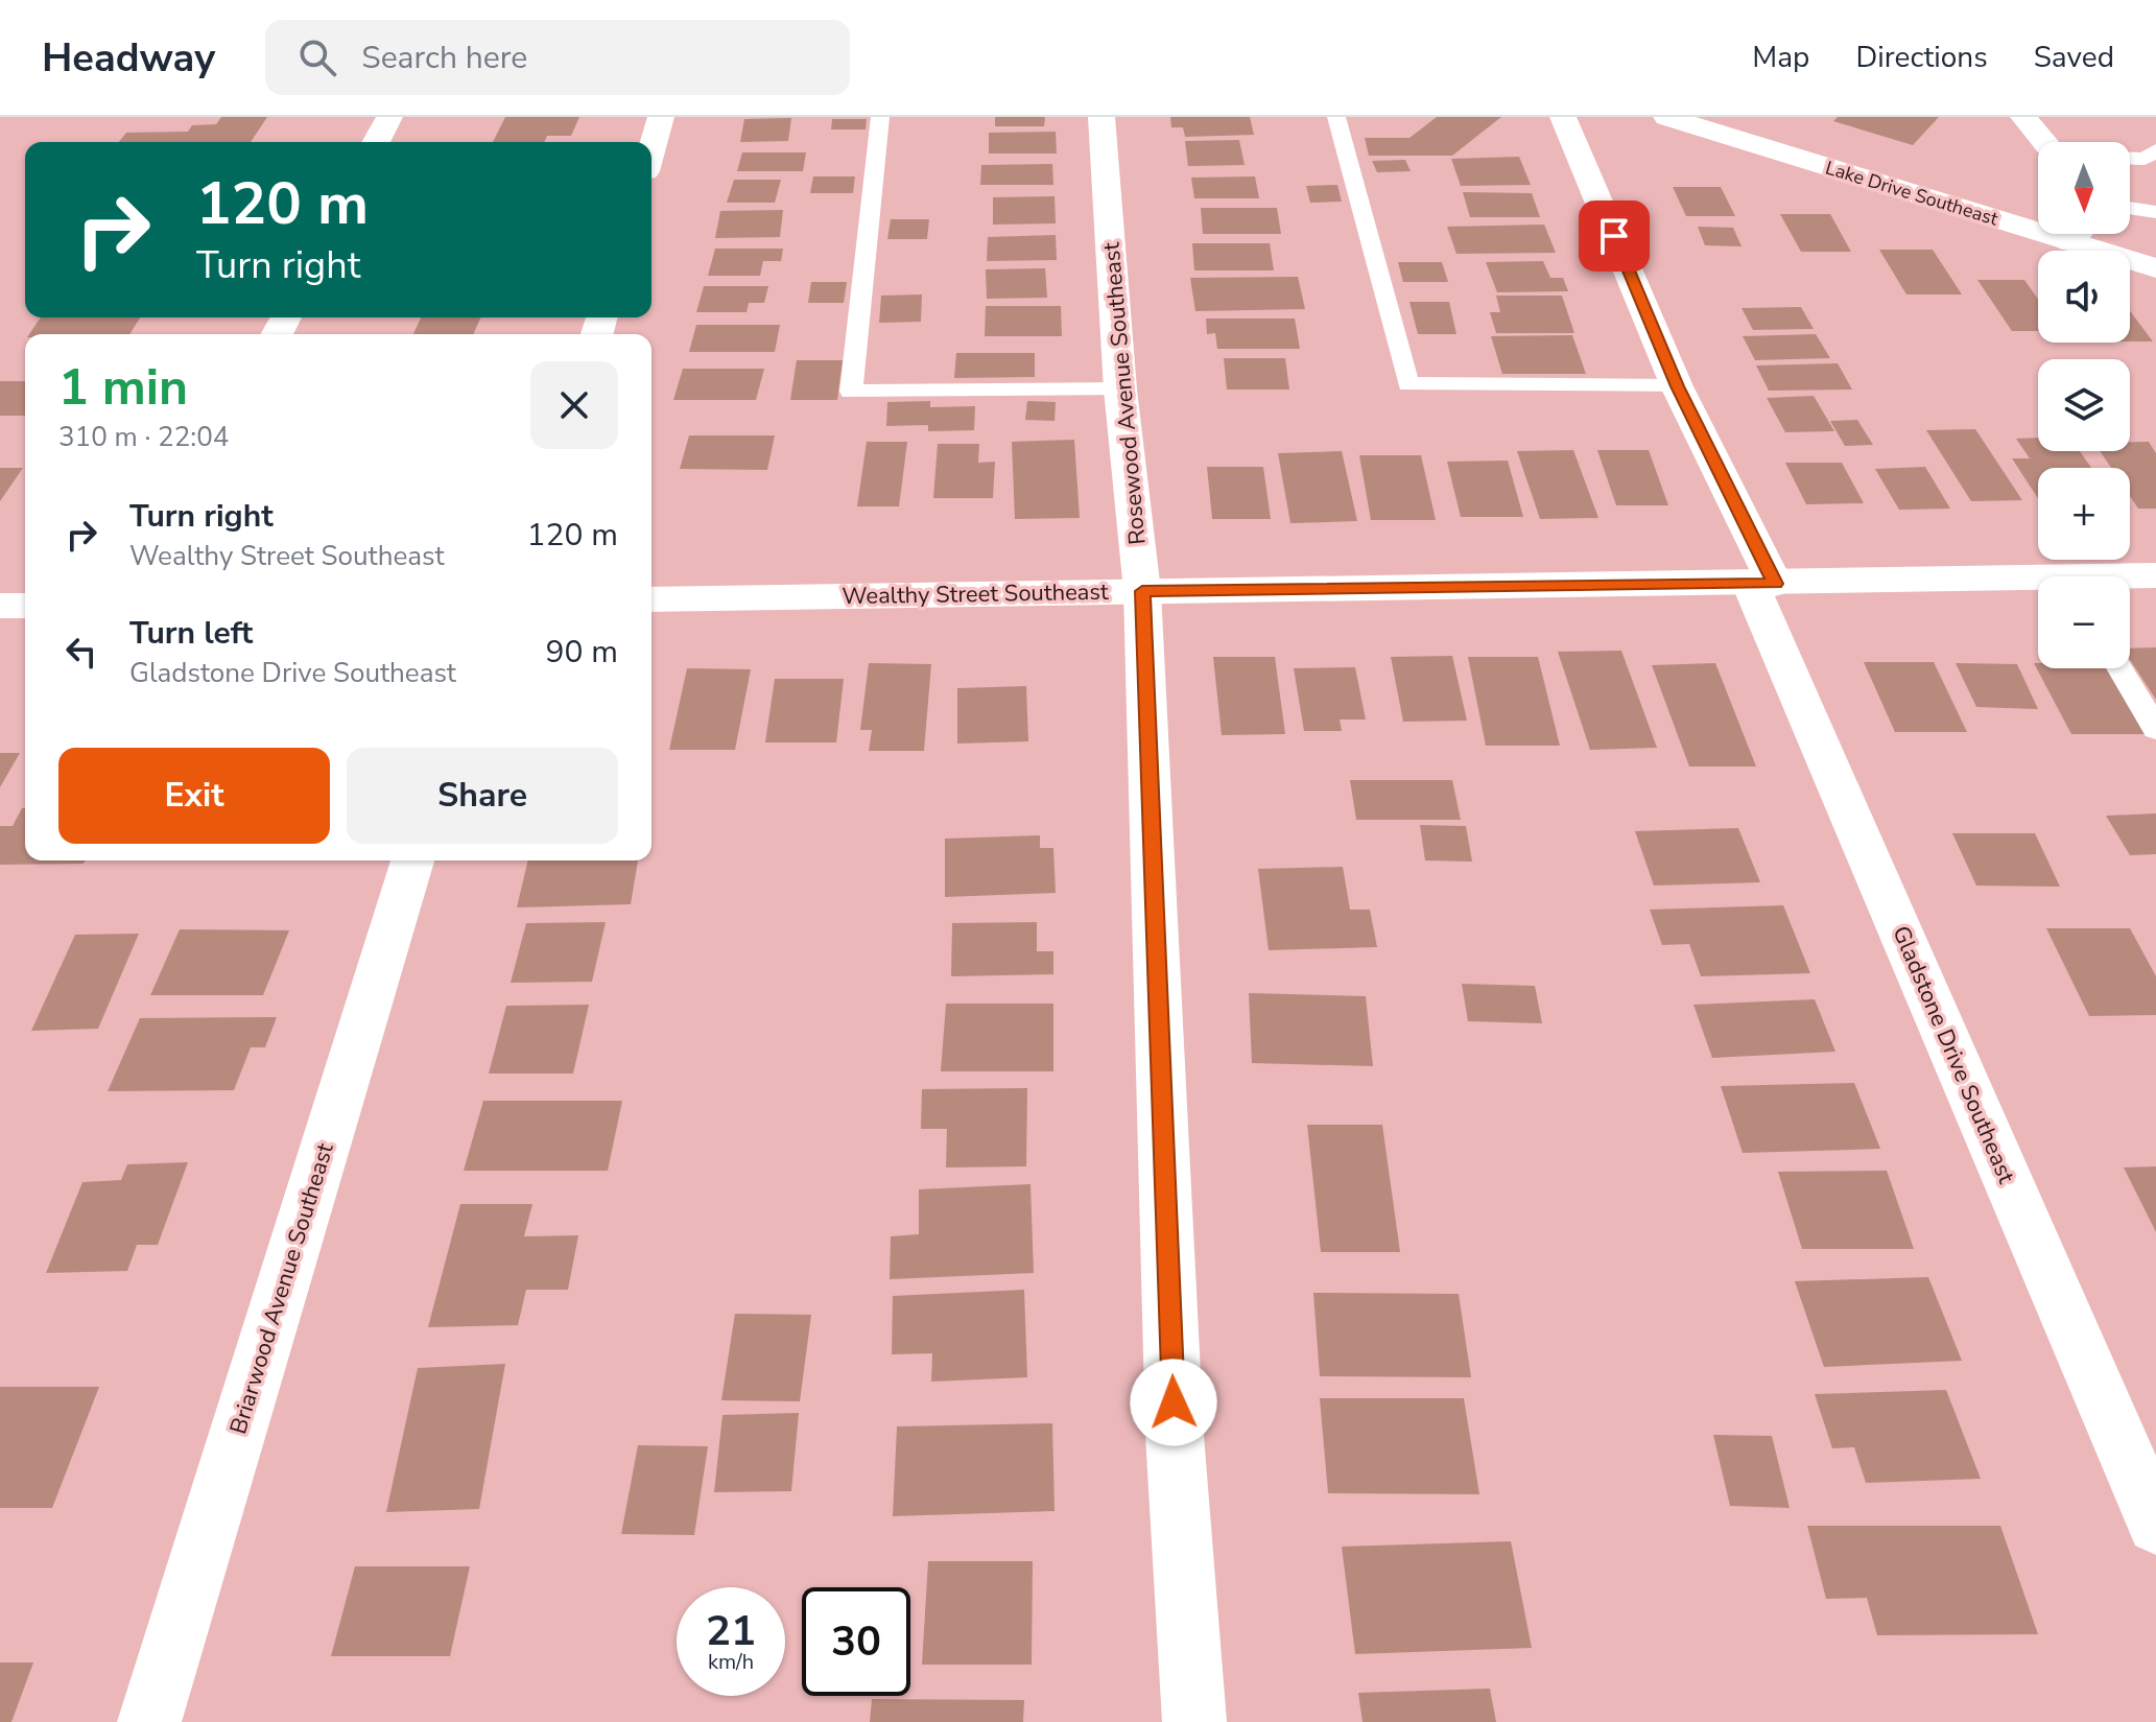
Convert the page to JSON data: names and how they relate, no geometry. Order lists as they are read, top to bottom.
{
  "streets": {
    "street": [
      "Lake Drive Southeast",
      "Rosewood Avenue Southeast",
      "Wealthy Street Southeast",
      "Gladstone Drive Southeast",
      "Briarwood Avenue Southeast"
    ]
  },
  "crossings": [
    ["Rosewood Avenue Southeast", "Wealthy Street Southeast"],
    ["Wealthy Street Southeast", "Gladstone Drive Southeast"]
  ],
  "north": "bottom",
  "page": {
    "header": "Headway",
    "search": "Search here",
    "nav": ["Map", "Directions", "Saved"],
    "map_buttons": ["+", "−"],
    "turn": ["120 m", "Turn right"],
    "heading": ["1 min", "310 m · 22:04"],
    "list": [
      {
        "name": "Turn right",
        "note": "Wealthy Street Southeast",
        "value": "120 m"
      },
      {
        "name": "Turn left",
        "note": "Gladstone Drive Southeast",
        "value": "90 m"
      }
    ],
    "buttons": ["Exit", "Share"],
    "speed": "21 km/h",
    "limit": "30"
  }
}
